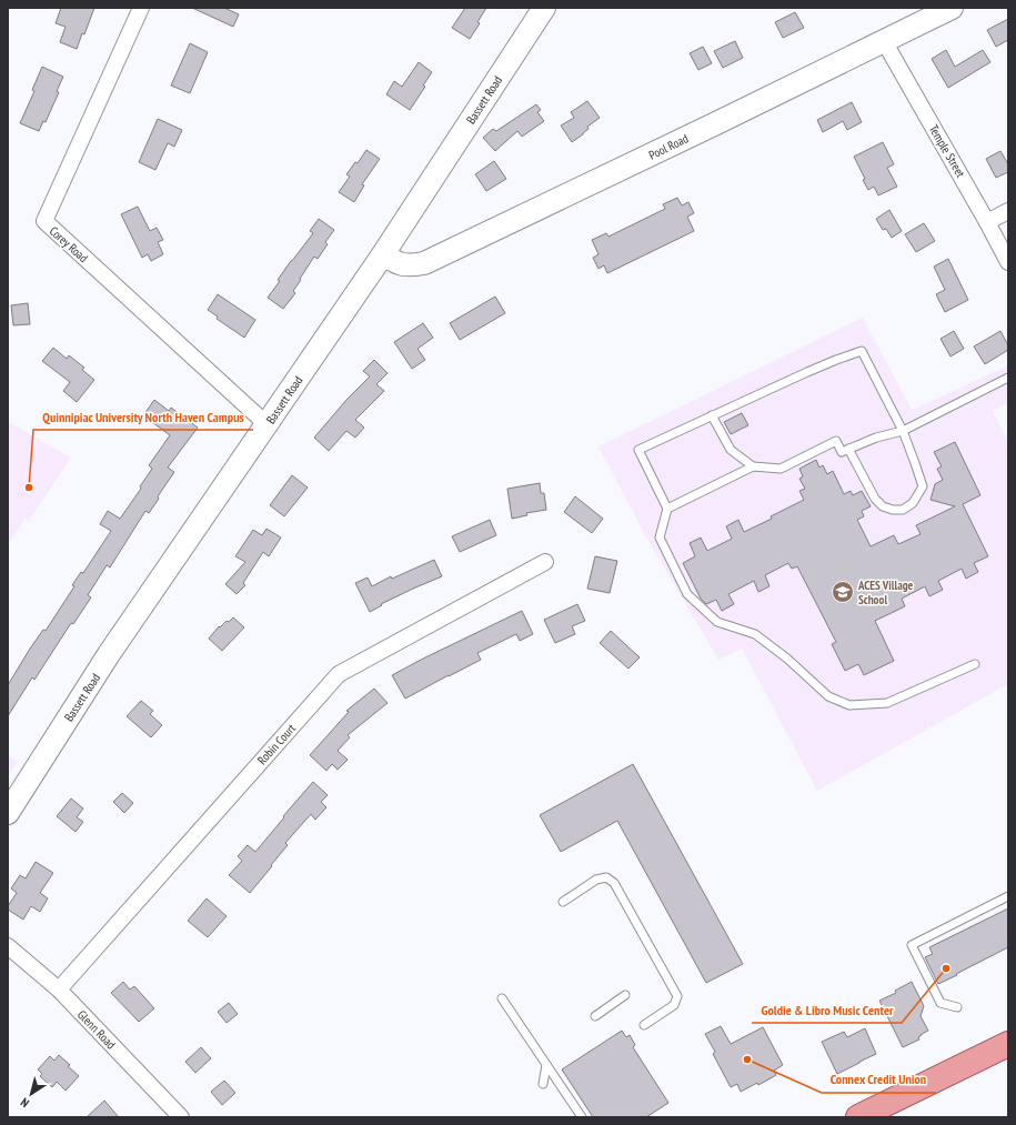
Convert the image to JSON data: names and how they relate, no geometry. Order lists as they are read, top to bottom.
{
  "streets": {
    "street": [
      "Bassett Road",
      "Pool Road",
      "Temple Street",
      "Corey Road",
      "Robin Court",
      "Glenn Road"
    ]
  },
  "crossings": [
    ["Bassett Road", "Pool Road"],
    ["Bassett Road", "Corey Road"],
    ["Pool Road", "Temple Street"],
    ["Robin Court", "Glenn Road"]
  ],
  "places": {
    "other": ["Quinnipiac University North Haven Campus", "Goldie & Libro Music Center", "Connex Credit Union"],
    "school or university": ["ACES Village School"]
  },
  "north": "bottom left"
}
